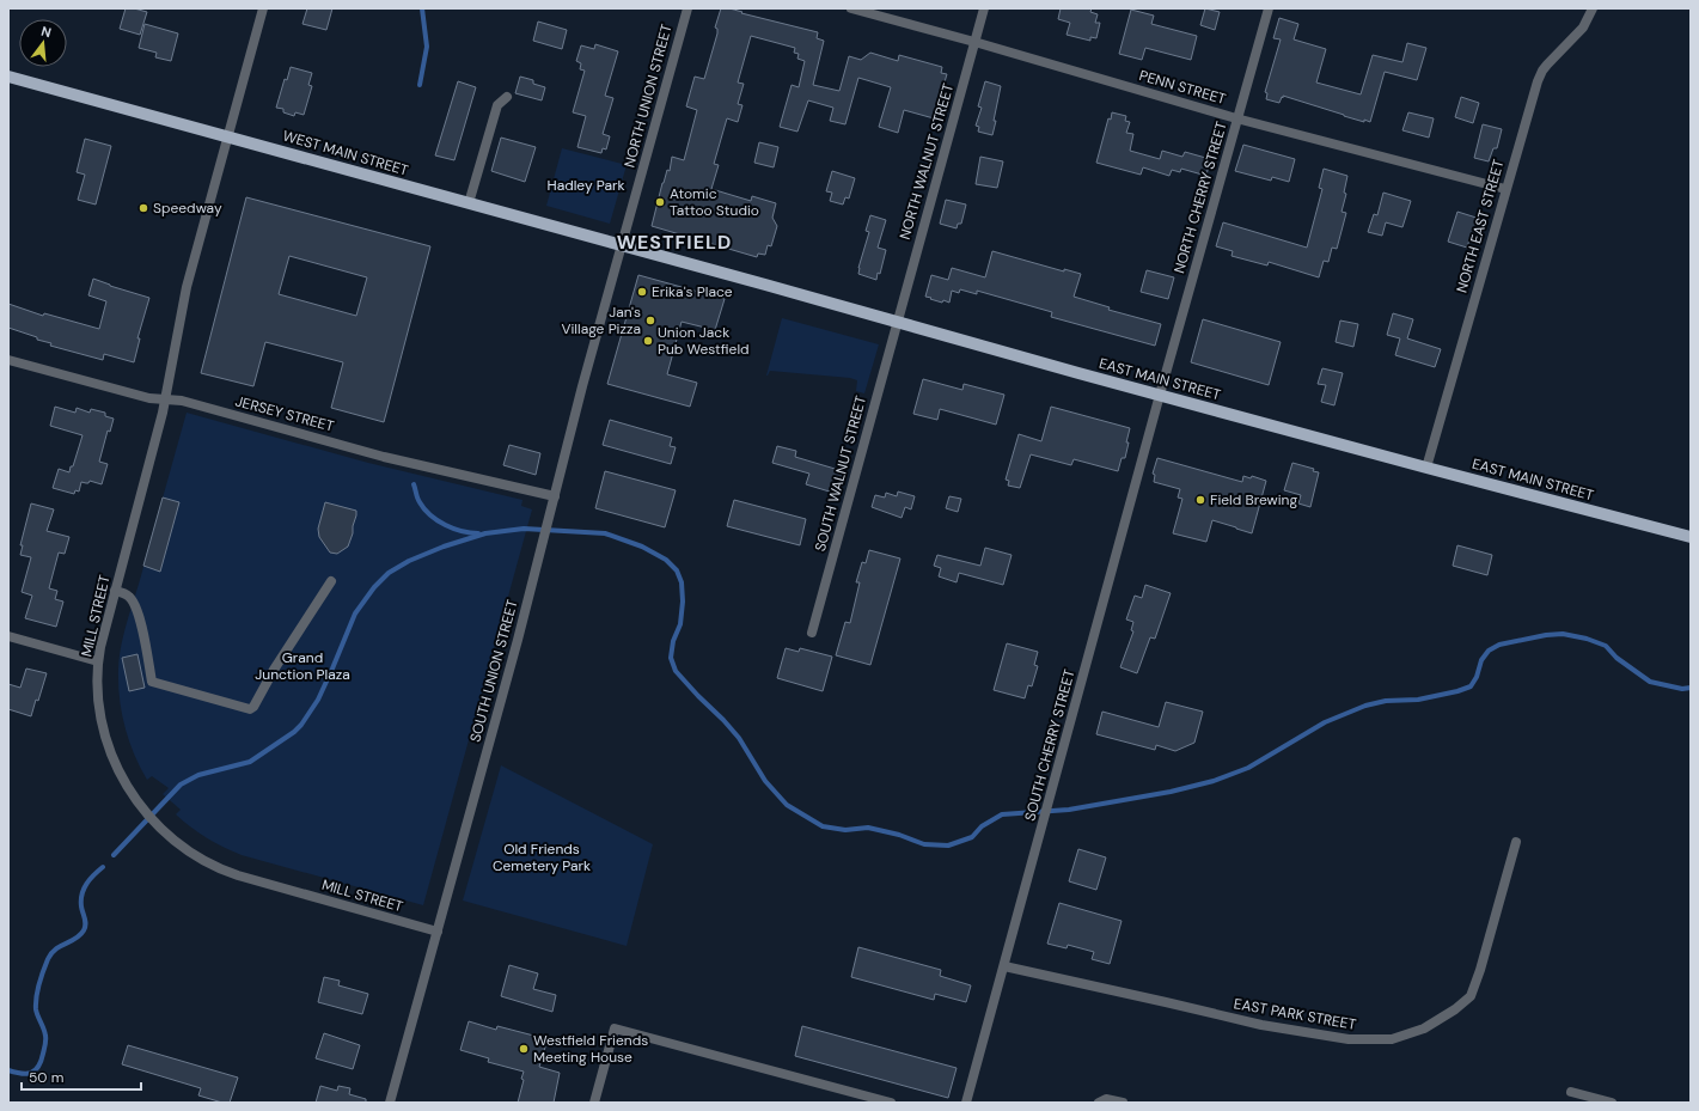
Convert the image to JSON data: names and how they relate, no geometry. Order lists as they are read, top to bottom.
{
  "streets": {
    "main road": ["WEST MAIN STREET", "EAST MAIN STREET"],
    "street": [
      "PENN STREET",
      "NORTH UNION STREET",
      "NORTH WALNUT STREET",
      "NORTH CHERRY STREET",
      "NORTH EAST STREET",
      "JERSEY STREET",
      "SOUTH WALNUT STREET",
      "MILL STREET",
      "SOUTH UNION STREET",
      "SOUTH CHERRY STREET",
      "EAST PARK STREET"
    ]
  },
  "crossings": [
    ["PENN STREET", "NORTH WALNUT STREET"],
    ["PENN STREET", "NORTH CHERRY STREET"],
    ["PENN STREET", "NORTH EAST STREET"],
    ["NORTH UNION STREET", "WEST MAIN STREET"],
    ["NORTH UNION STREET", "EAST MAIN STREET"],
    ["NORTH UNION STREET", "SOUTH UNION STREET"],
    ["WEST MAIN STREET", "EAST MAIN STREET"],
    ["WEST MAIN STREET", "MILL STREET"],
    ["WEST MAIN STREET", "SOUTH UNION STREET"],
    ["NORTH WALNUT STREET", "EAST MAIN STREET"],
    ["NORTH WALNUT STREET", "SOUTH WALNUT STREET"],
    ["NORTH CHERRY STREET", "EAST MAIN STREET"],
    ["NORTH CHERRY STREET", "SOUTH CHERRY STREET"],
    ["NORTH EAST STREET", "EAST MAIN STREET"],
    ["EAST MAIN STREET", "SOUTH WALNUT STREET"],
    ["EAST MAIN STREET", "SOUTH UNION STREET"],
    ["EAST MAIN STREET", "SOUTH CHERRY STREET"],
    ["JERSEY STREET", "MILL STREET"],
    ["JERSEY STREET", "SOUTH UNION STREET"],
    ["MILL STREET", "SOUTH UNION STREET"],
    ["SOUTH CHERRY STREET", "EAST PARK STREET"]
  ],
  "districts": ["WESTFIELD"],
  "parks": ["Hadley Park", "Grand Junction Plaza", "Old Friends Cemetery Park"],
  "places": [
    "Atomic Tattoo Studio",
    "Speedway",
    "Erika's Place",
    "Jan's Village Pizza",
    "Union Jack Pub Westfield",
    "Field Brewing",
    "Westfield Friends Meeting House"
  ],
  "scale_bar": "50 m",
  "north": "top"
}
